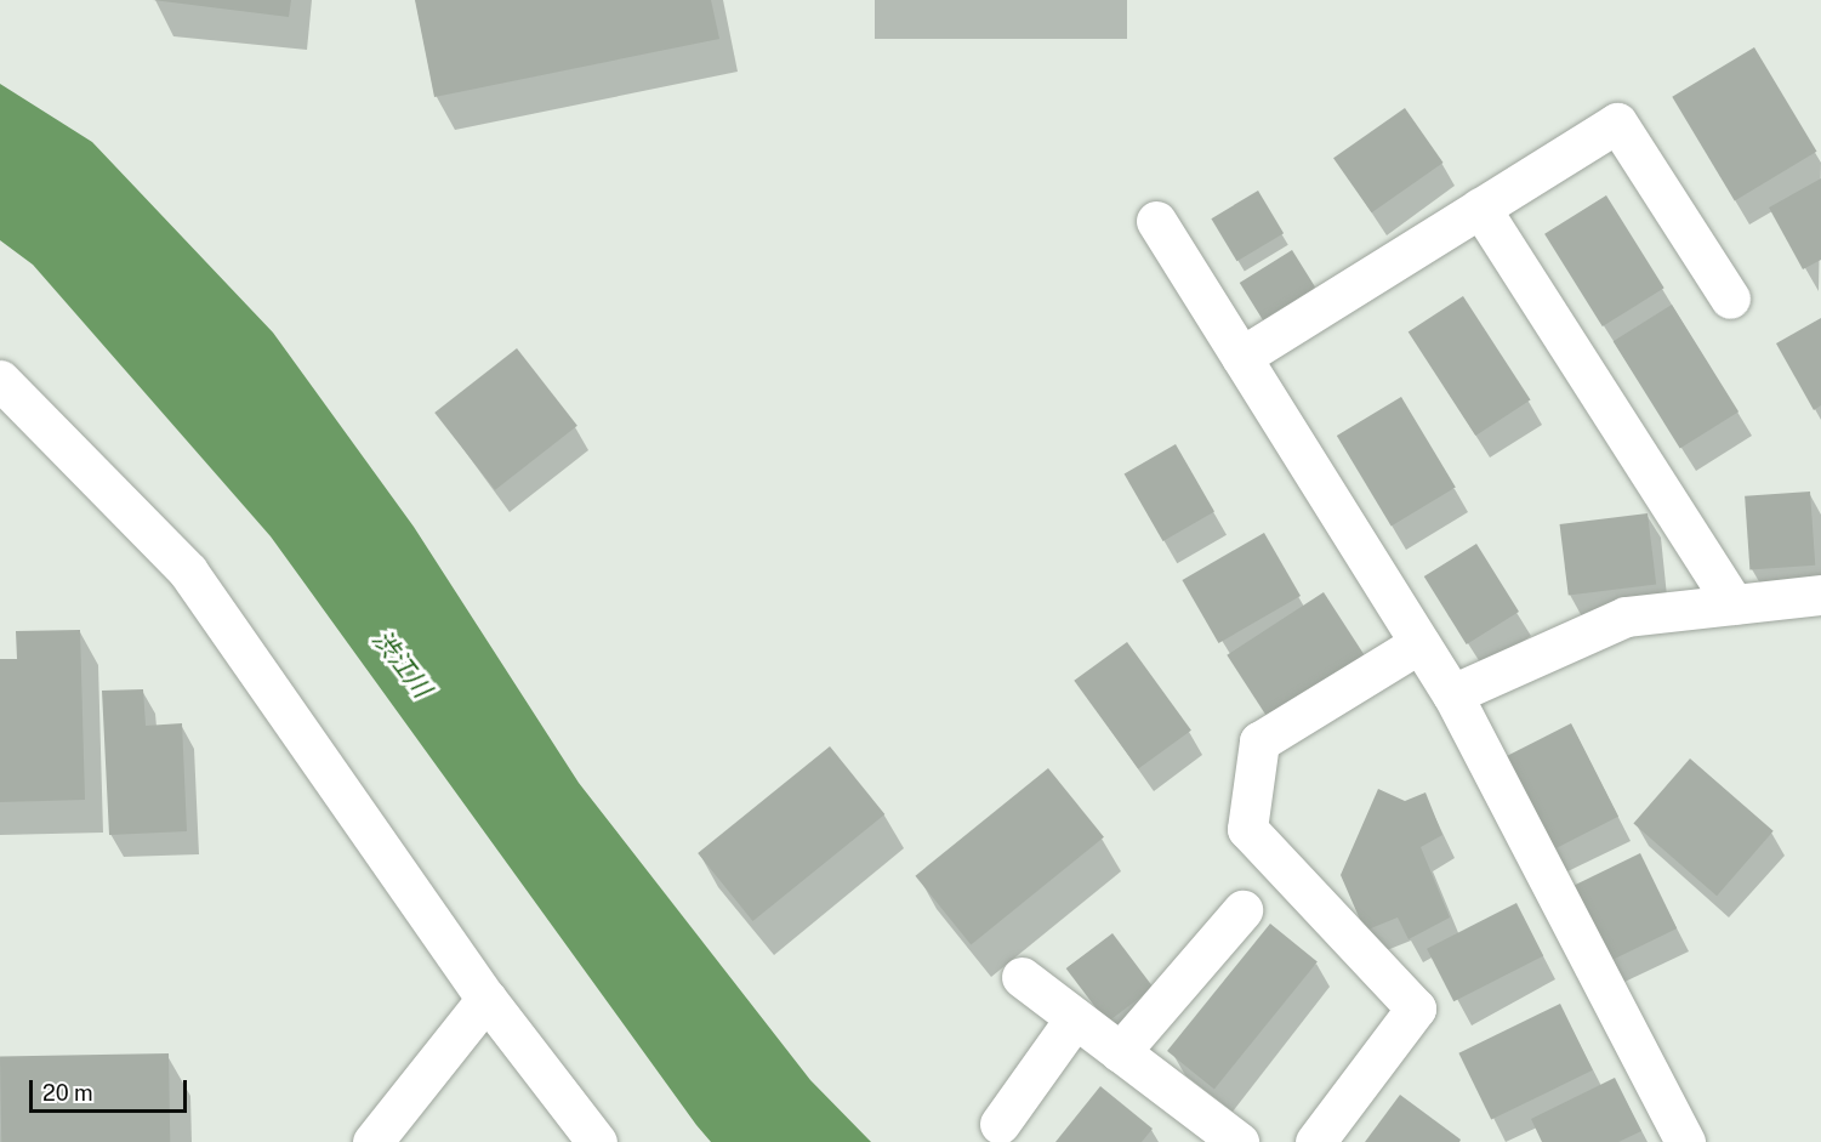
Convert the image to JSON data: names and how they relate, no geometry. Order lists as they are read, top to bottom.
{
  "water": ["渋江川"],
  "scale_bar": "20 m"
}
